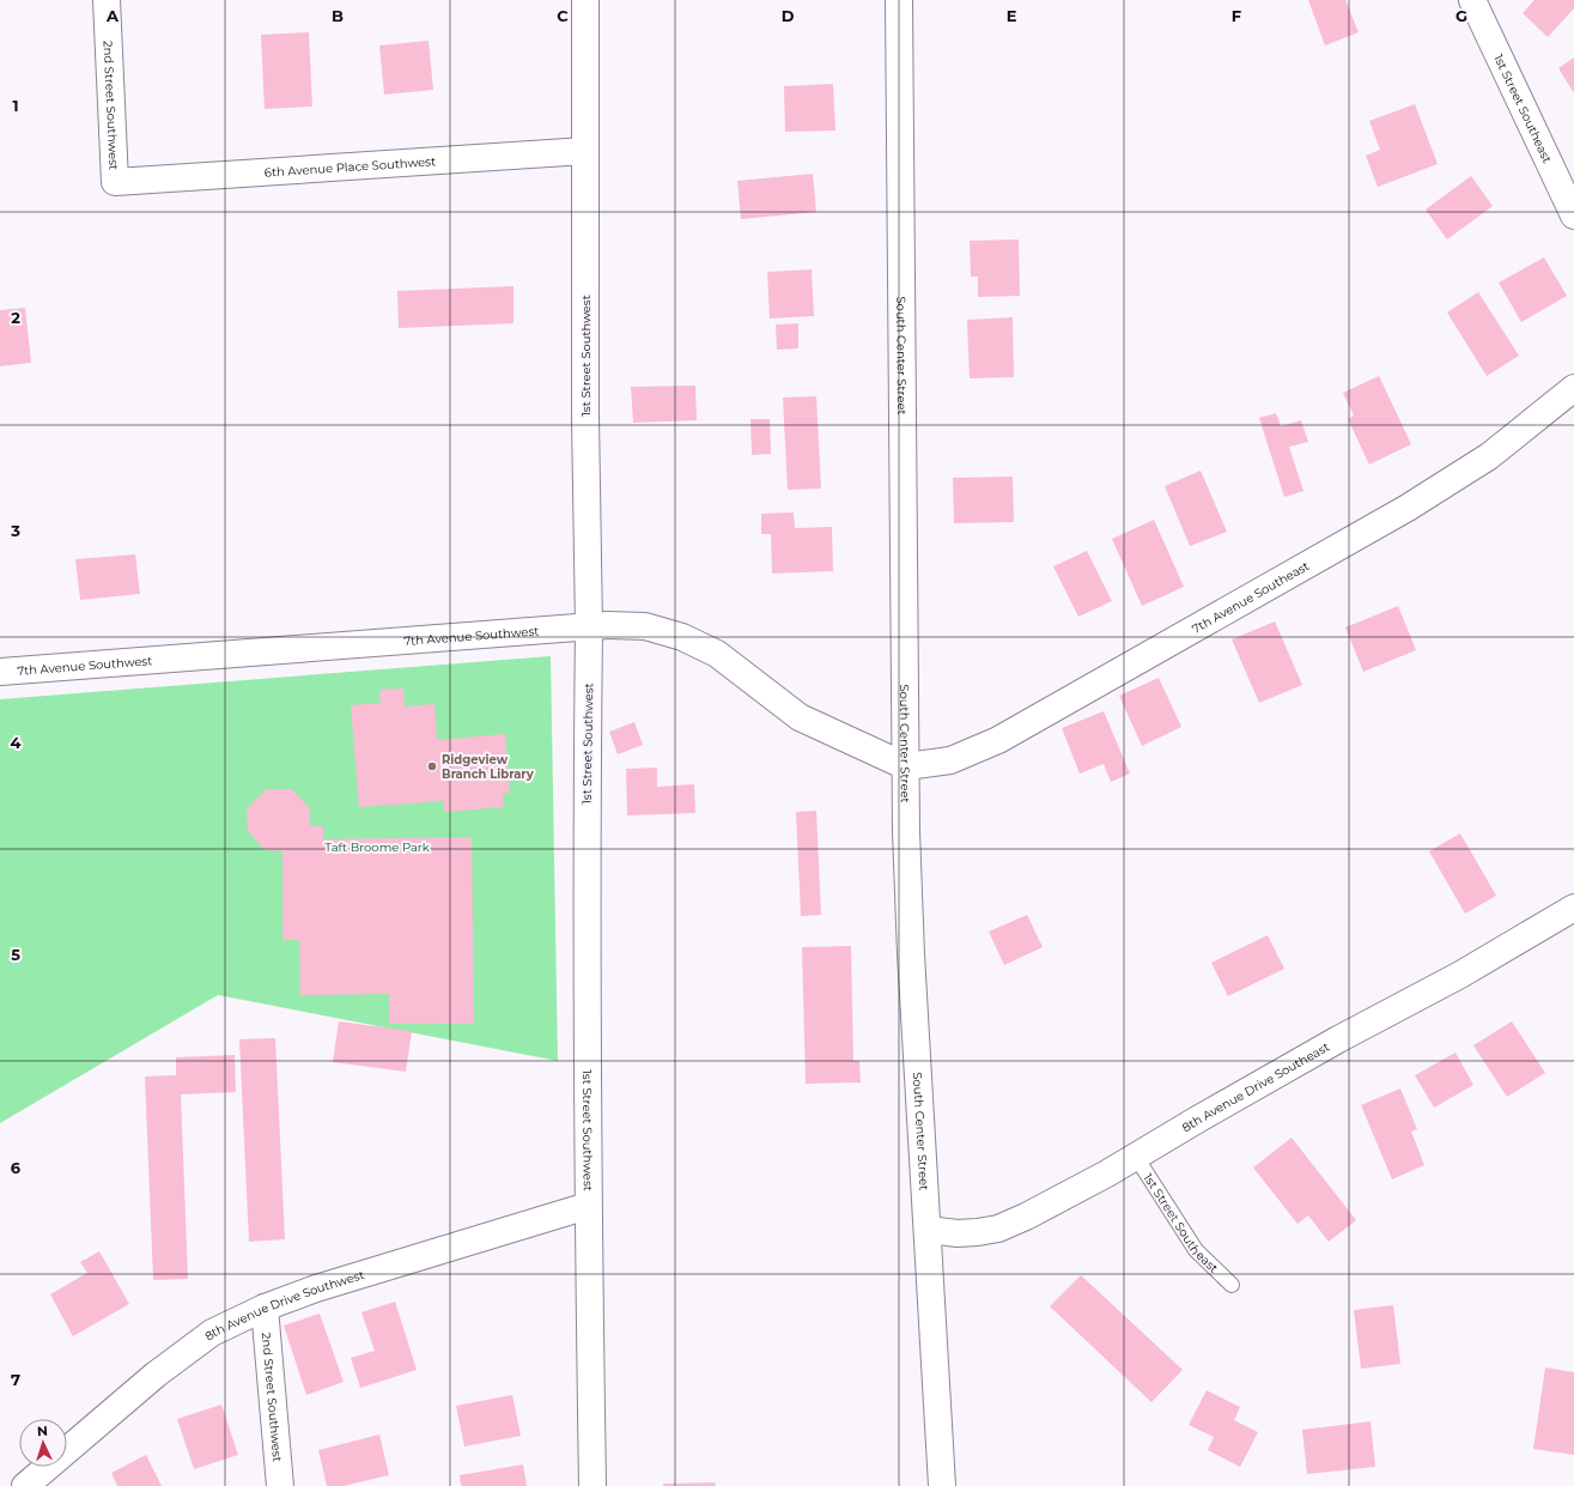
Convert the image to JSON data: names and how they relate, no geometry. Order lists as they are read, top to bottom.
{
  "streets": {
    "street": [
      "2nd Street Southwest",
      "1st Street Southeast",
      "6th Avenue Place Southwest",
      "1st Street Southwest",
      "South Center Street",
      "7th Avenue Southeast",
      "7th Avenue Southwest",
      "8th Avenue Drive Southeast",
      "8th Avenue Drive Southwest"
    ]
  },
  "crossings": [
    ["2nd Street Southwest", "6th Avenue Place Southwest"],
    ["2nd Street Southwest", "8th Avenue Drive Southwest"],
    ["1st Street Southeast", "8th Avenue Drive Southeast"],
    ["6th Avenue Place Southwest", "1st Street Southwest"],
    ["1st Street Southwest", "7th Avenue Southwest"],
    ["1st Street Southwest", "8th Avenue Drive Southwest"],
    ["South Center Street", "7th Avenue Southeast"],
    ["South Center Street", "7th Avenue Southwest"],
    ["South Center Street", "8th Avenue Drive Southeast"],
    ["7th Avenue Southeast", "7th Avenue Southwest"]
  ],
  "parks": ["Taft Broome Park"],
  "places": ["Ridgeview Branch Library"],
  "north": "top",
  "grid": {
    "columns": [
      "A",
      "B",
      "C",
      "D",
      "E",
      "F",
      "G"
    ],
    "rows": [
      "1",
      "2",
      "3",
      "4",
      "5",
      "6",
      "7"
    ]
  }
}
